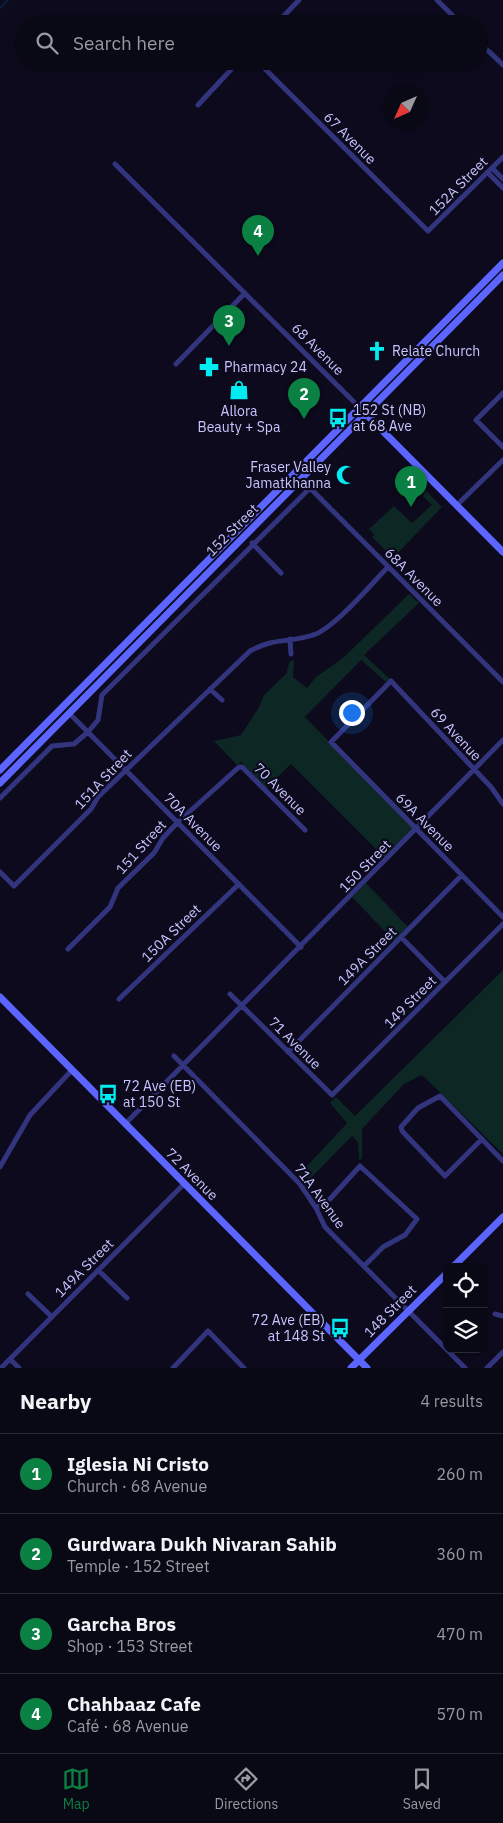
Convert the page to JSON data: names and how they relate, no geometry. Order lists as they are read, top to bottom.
{
  "streets": {
    "main road": [
      "68 Avenue",
      "152 Street",
      "72 Avenue",
      "148 Street"
    ],
    "street": [
      "67 Avenue",
      "152A Street",
      "68A Avenue",
      "69 Avenue",
      "151A Street",
      "70 Avenue",
      "70A Avenue",
      "69A Avenue",
      "151 Street",
      "150 Street",
      "150A Street",
      "149A Street",
      "149 Street",
      "71 Avenue",
      "71A Avenue"
    ]
  },
  "crossings": [
    ["67 Avenue", "152A Street"],
    ["68 Avenue", "152 Street"],
    ["152 Street", "70A Avenue"],
    ["68A Avenue", "151A Street"],
    ["69 Avenue", "69A Avenue"],
    ["69 Avenue", "150 Street"],
    ["151A Street", "70A Avenue"],
    ["70 Avenue", "151 Street"],
    ["70A Avenue", "151 Street"],
    ["70A Avenue", "150 Street"],
    ["70A Avenue", "150A Street"],
    ["69A Avenue", "150 Street"],
    ["69A Avenue", "149A Street"],
    ["150 Street", "71 Avenue"],
    ["150 Street", "72 Avenue"],
    ["150 Street", "71A Avenue"],
    ["149A Street", "71 Avenue"],
    ["149A Street", "72 Avenue"],
    ["149 Street", "71 Avenue"],
    ["72 Avenue", "148 Street"],
    ["71A Avenue", "148 Street"]
  ],
  "places": {
    "church": ["Relate Church"],
    "pharmacy": ["Pharmacy 24"],
    "shop": ["Allora Beauty + Spa"],
    "bus stop": ["152 St (NB) at 68 Ave", "72 Ave (EB) at 150 St", "72 Ave (EB) at 148 St"],
    "mosque": ["Fraser Valley Jamatkhanna"]
  },
  "north": "bottom left",
  "page": {
    "search": "Search here",
    "pins": [
      "4",
      "3",
      "2",
      "1"
    ],
    "heading": ["Nearby", "4 results"],
    "list": [
      {
        "mark": "1",
        "name": "Iglesia Ni Cristo",
        "note": "Church · 68 Avenue",
        "value": "260 m"
      },
      {
        "mark": "2",
        "name": "Gurdwara Dukh Nivaran Sahib",
        "note": "Temple · 152 Street",
        "value": "360 m"
      },
      {
        "mark": "3",
        "name": "Garcha Bros",
        "note": "Shop · 153 Street",
        "value": "470 m"
      },
      {
        "mark": "4",
        "name": "Chahbaaz Cafe",
        "note": "Café · 68 Avenue",
        "value": "570 m"
      }
    ],
    "nav": ["Map", "Directions", "Saved"]
  }
}
